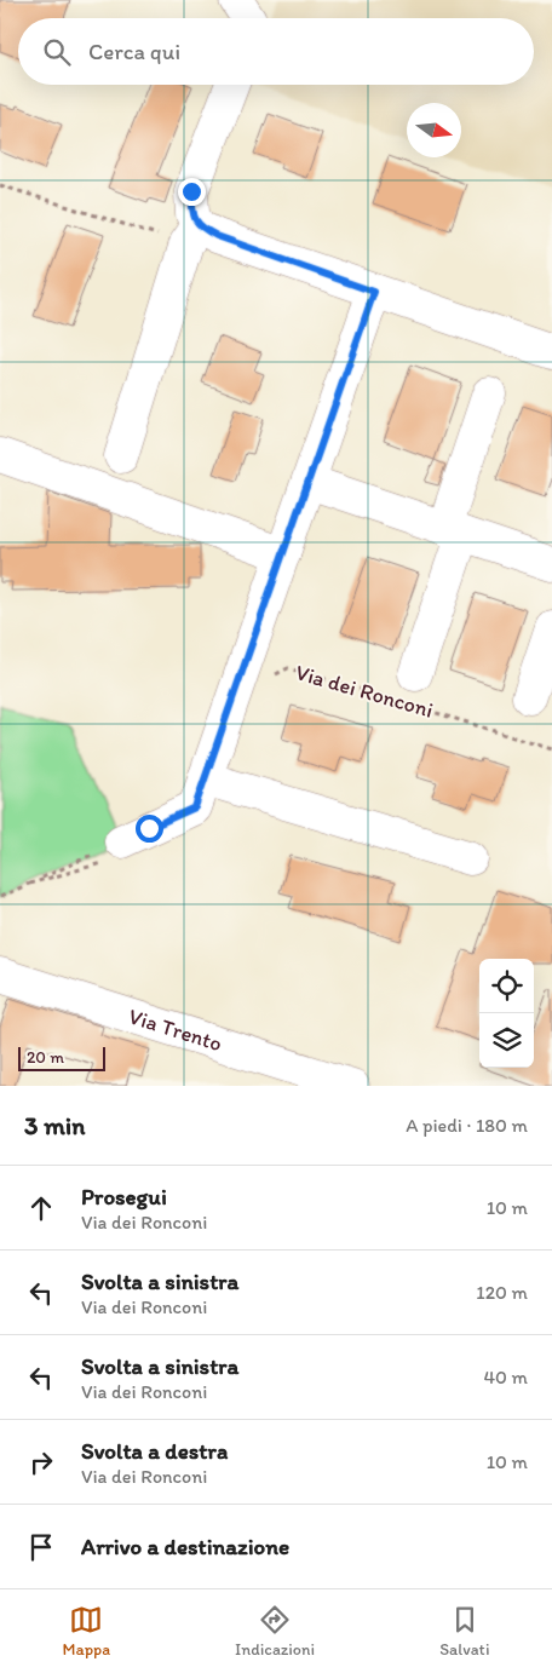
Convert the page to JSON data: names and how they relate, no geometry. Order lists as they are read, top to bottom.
{
  "streets": {
    "street": ["Via Trento"],
    "path": ["Via dei Ronconi"]
  },
  "scale_bar": "20 m",
  "north": "right",
  "page": {
    "search": "Cerca qui",
    "scale": "20 m",
    "heading": ["3 min", "A piedi · 180 m"],
    "list": [
      ["Prosegui", "Via dei Ronconi", "10 m"],
      ["Svolta a sinistra", "Via dei Ronconi", "120 m"],
      ["Svolta a sinistra", "Via dei Ronconi", "40 m"],
      ["Svolta a destra", "Via dei Ronconi", "10 m"],
      "Arrivo a destinazione"
    ],
    "nav": ["Mappa", "Indicazioni", "Salvati"]
  }
}
